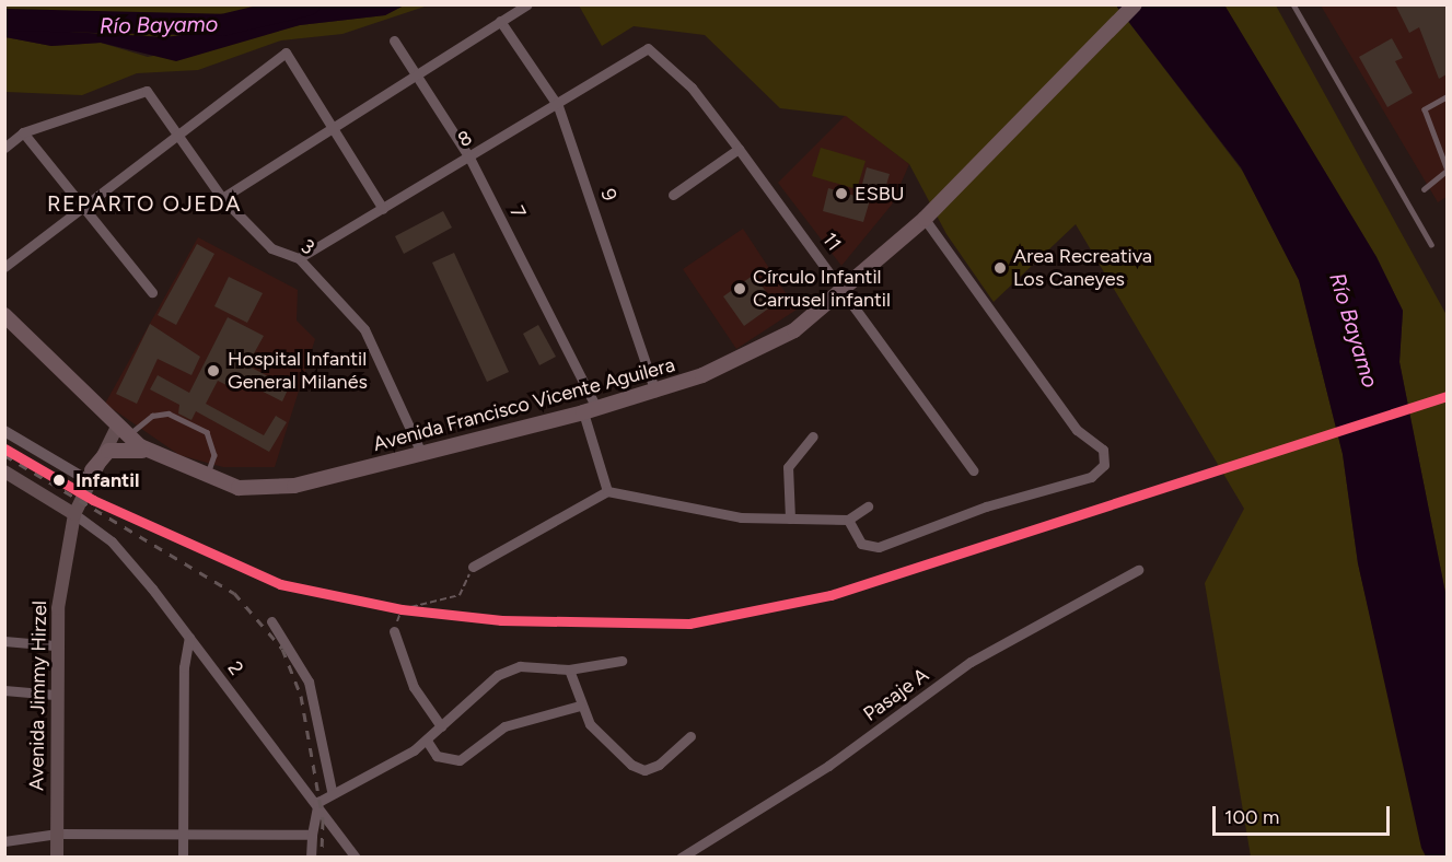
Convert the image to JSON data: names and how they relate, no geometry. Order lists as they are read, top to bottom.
{
  "streets": {
    "main road": ["Avenida Francisco Vicente Aguilera", "Avenida Jimmy Hirzel"],
    "street": [
      "8",
      "9",
      "7",
      "11",
      "3",
      "2",
      "Pasaje A"
    ]
  },
  "crossings": [
    ["8", "9"],
    ["8", "7"],
    ["8", "11"],
    ["8", "3"],
    ["9", "Avenida Francisco Vicente Aguilera"],
    ["7", "Avenida Francisco Vicente Aguilera"],
    ["11", "Avenida Francisco Vicente Aguilera"],
    ["3", "Avenida Francisco Vicente Aguilera"],
    ["Avenida Francisco Vicente Aguilera", "Avenida Jimmy Hirzel"],
    ["2", "Avenida Jimmy Hirzel"]
  ],
  "districts": ["REPARTO OJEDA"],
  "water": ["Río Bayamo"],
  "places": [
    "ESBU",
    "Area Recreativa Los Caneyes",
    "Círculo Infantil Carrusel infantil",
    "Hospital Infantil General Milanés",
    "Infantil"
  ],
  "scale_bar": "100 m"
}
